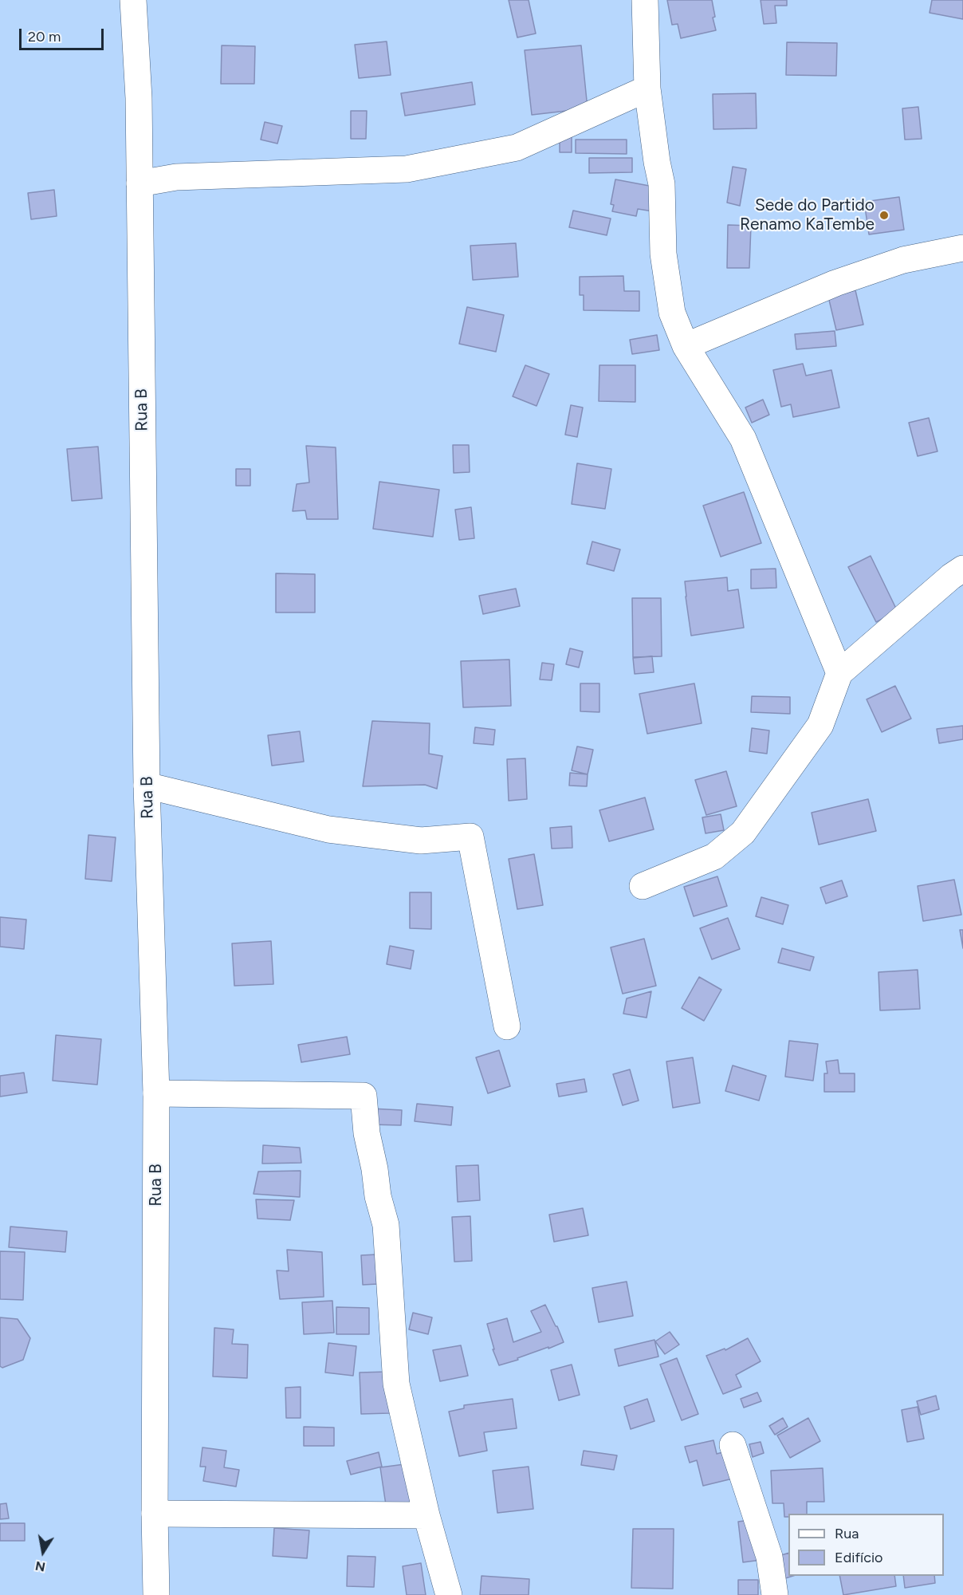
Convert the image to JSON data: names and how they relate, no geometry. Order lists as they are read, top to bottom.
{
  "streets": {
    "street": ["Rua B"]
  },
  "places": ["Sede do Partido Renamo KaTembe"],
  "legend": ["Rua", "Edifício"],
  "scale_bar": "20 m",
  "north": "bottom"
}
